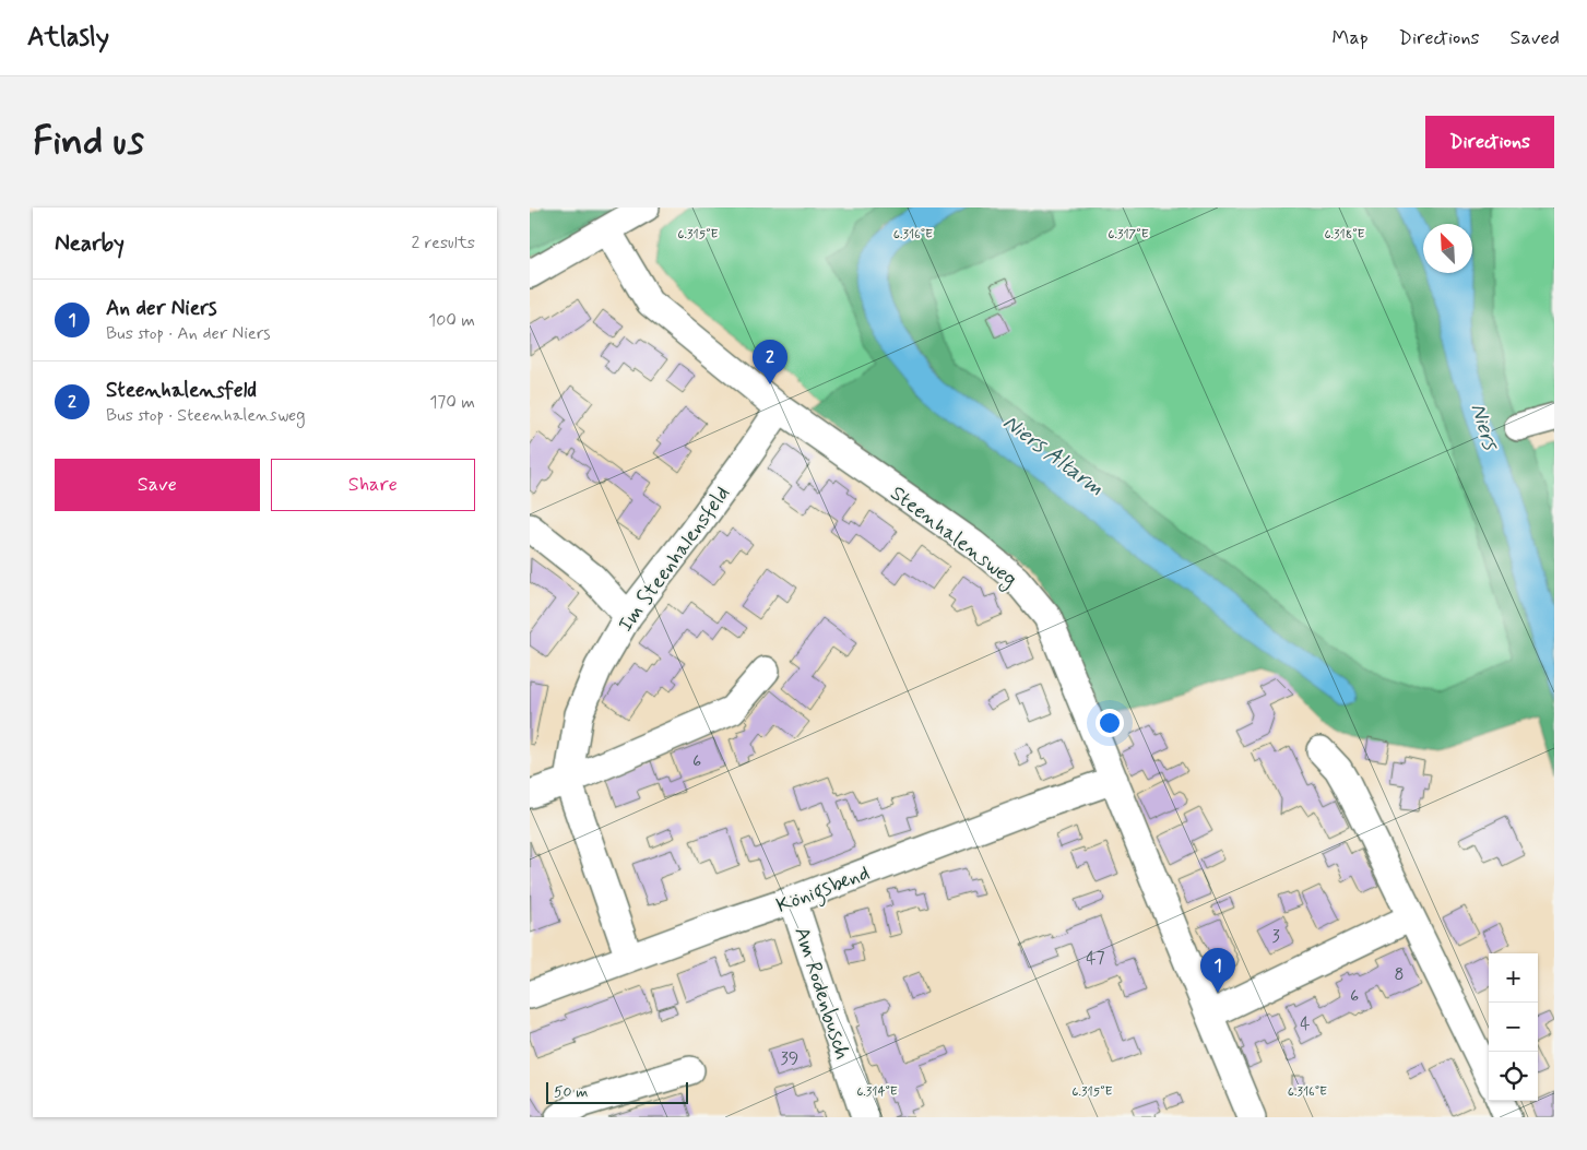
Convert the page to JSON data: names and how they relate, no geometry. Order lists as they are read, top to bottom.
{
  "streets": {
    "street": [
      "Steenhalensweg",
      "Im Steenhalensfeld",
      "Königsbend",
      "Am Rodenbusch"
    ]
  },
  "crossings": [
    ["Steenhalensweg", "Im Steenhalensfeld"],
    ["Steenhalensweg", "Königsbend"],
    ["Im Steenhalensfeld", "Königsbend"],
    ["Königsbend", "Am Rodenbusch"]
  ],
  "water": ["Niers", "Niers Altarm"],
  "house_numbers": [
    "6",
    "3",
    "47",
    "8",
    "6",
    "4",
    "39"
  ],
  "scale_bar": "50 m",
  "north": "top left",
  "page": {
    "header": "Atlasly",
    "nav": ["Map", "Directions", "Saved"],
    "buttons": [
      "Directions",
      ["Save", "Share"]
    ],
    "title": "Find us",
    "heading": ["Nearby", "2 results"],
    "list": [
      {
        "mark": "1",
        "name": "An der Niers",
        "note": "Bus stop · An der Niers",
        "value": "100 m"
      },
      {
        "mark": "2",
        "name": "Steenhalensfeld",
        "note": "Bus stop · Steenhalensweg",
        "value": "170 m"
      }
    ],
    "pins": ["2", "1"],
    "map_buttons": ["+", "−"],
    "scale": "50 m"
  },
  "coordinates": [
    "6.315°E",
    "6.317°E",
    "6.318°E",
    "6.316°E",
    "6.314°E"
  ]
}
